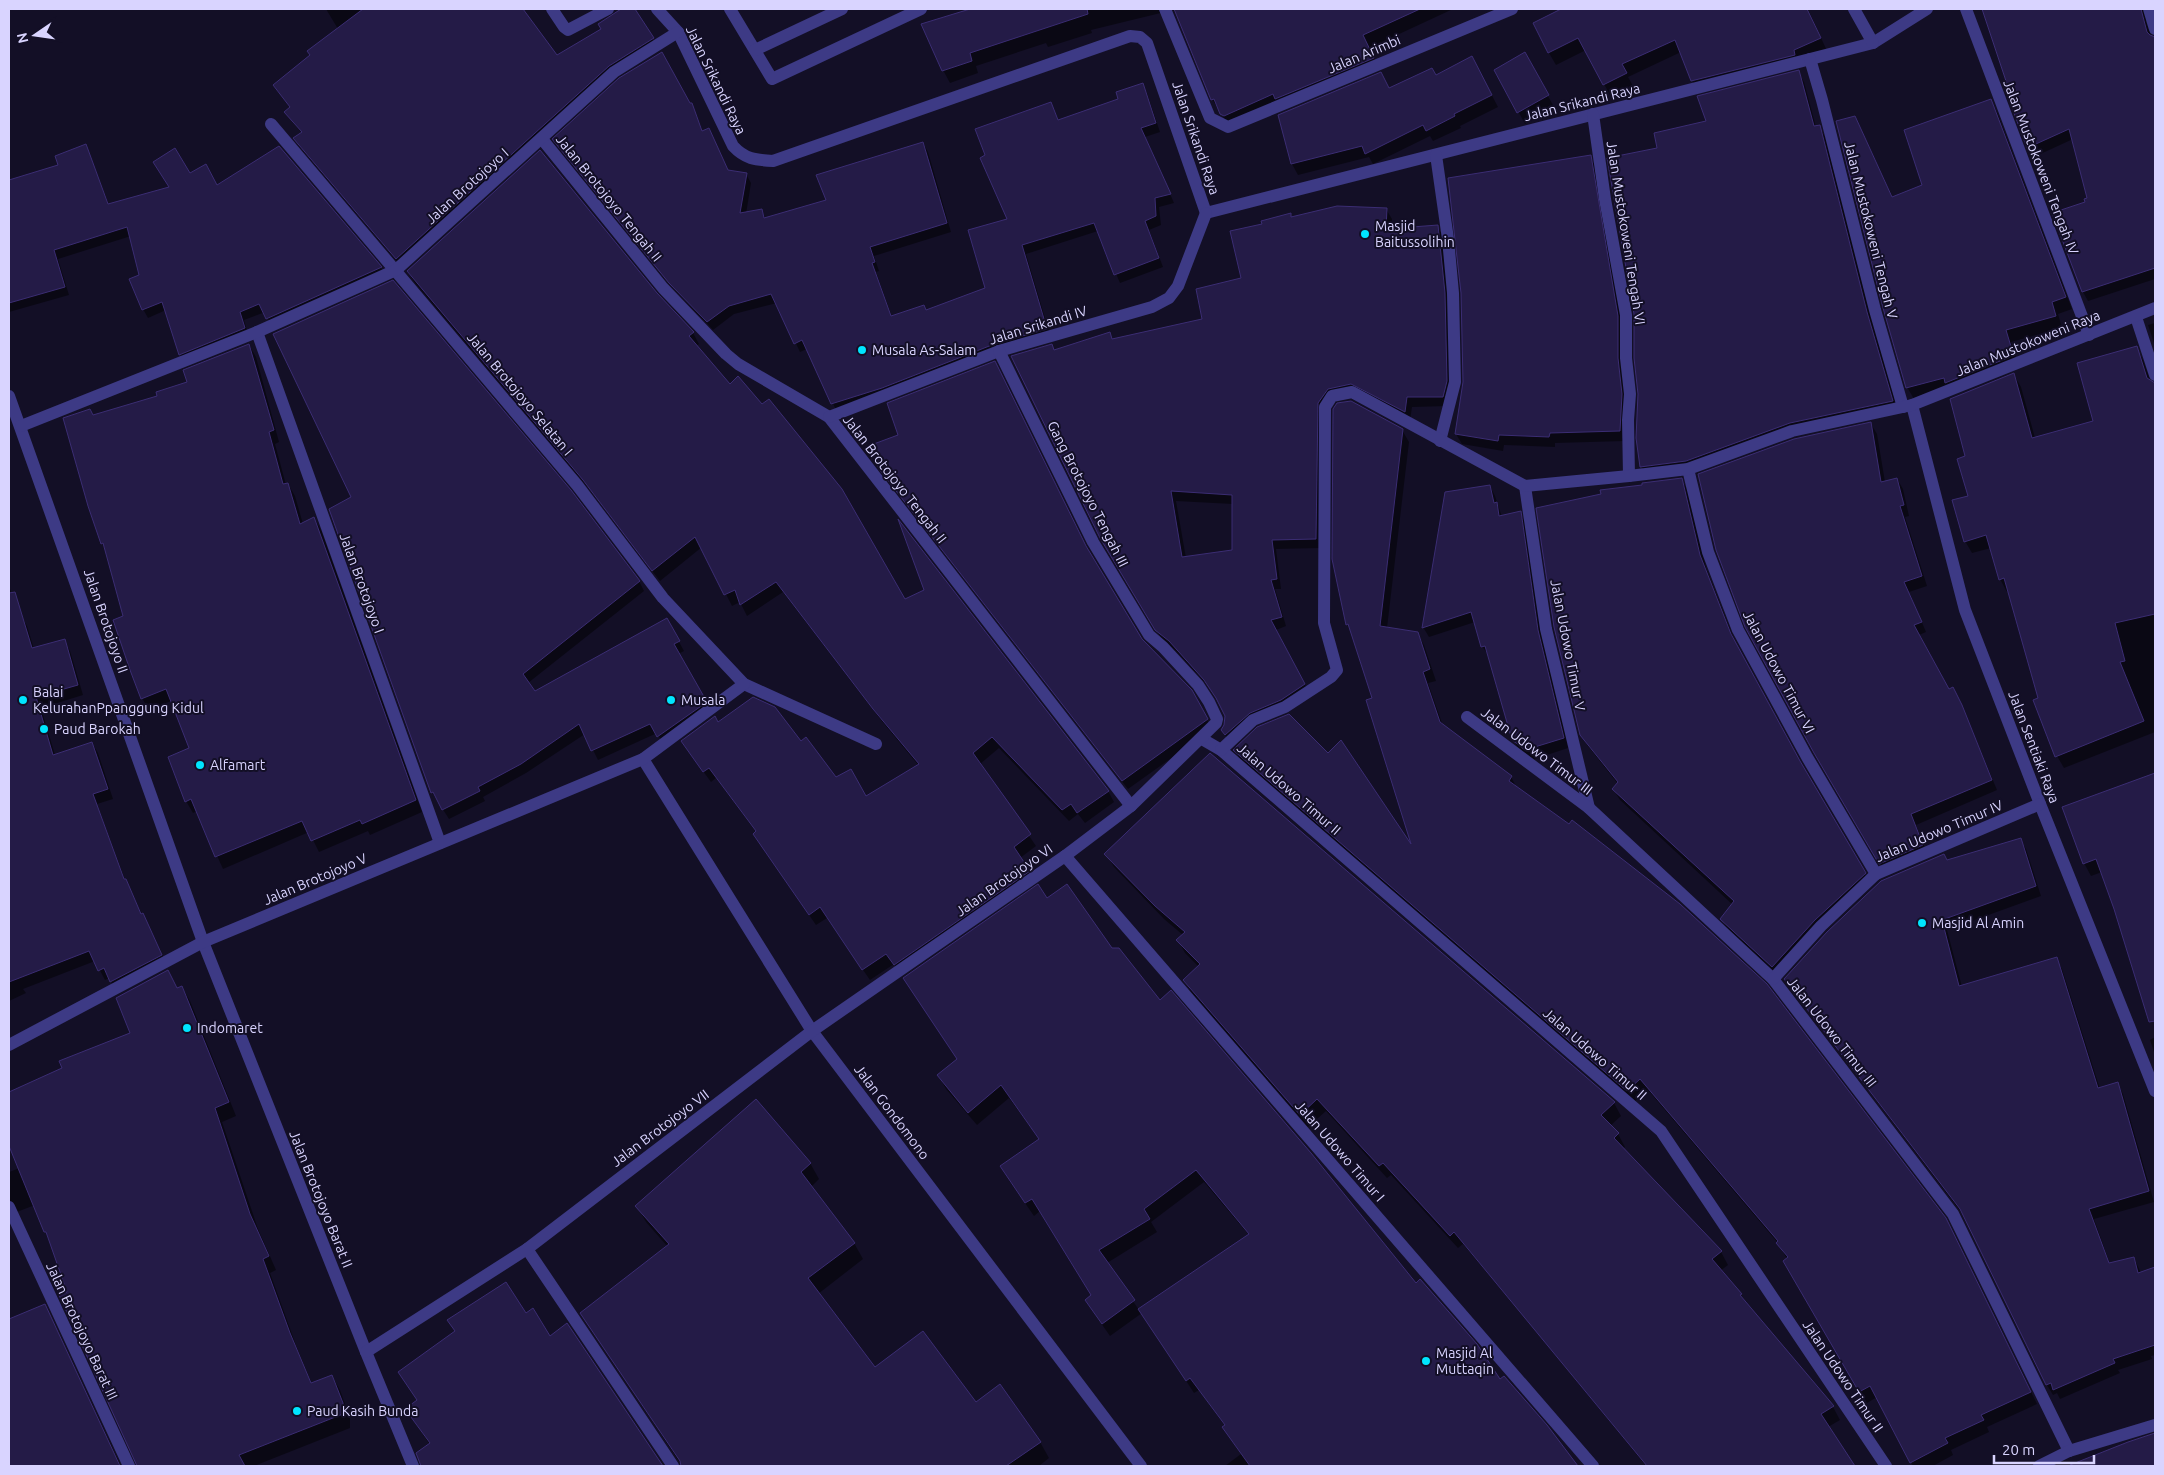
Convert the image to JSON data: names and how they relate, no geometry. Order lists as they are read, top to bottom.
{
  "streets": {
    "street": [
      "Jalan Arimbi",
      "Jalan Srikandi Raya",
      "Jalan Mustokoweni Tengah IV",
      "Jalan Brotojoyo I",
      "Jalan Brotojoyo Tengah II",
      "Jalan Mustokoweni Tengah V",
      "Jalan Mustokoweni Tengah VI",
      "Jalan Srikandi IV",
      "Jalan Mustokoweni Raya",
      "Jalan Brotojoyo Selatan I",
      "Gang Brotojoyo Tengah III",
      "Jalan Brotojoyo II",
      "Jalan Udowo Timur V",
      "Jalan Udowo Timur VI",
      "Jalan Sentiaki Raya",
      "Jalan Udowo Timur III",
      "Jalan Udowo Timur II",
      "Jalan Udowo Timur IV",
      "Jalan Brotojoyo V",
      "Jalan Brotojoyo VI",
      "Jalan Gondomono",
      "Jalan Brotojoyo VII",
      "Jalan Udowo Timur I",
      "Jalan Brotojoyo Barat II",
      "Jalan Brotojoyo Barat III"
    ]
  },
  "crossings": [
    ["Jalan Srikandi Raya", "Jalan Brotojoyo I"],
    ["Jalan Srikandi Raya", "Jalan Mustokoweni Tengah V"],
    ["Jalan Srikandi Raya", "Jalan Mustokoweni Tengah VI"],
    ["Jalan Srikandi Raya", "Jalan Srikandi IV"],
    ["Jalan Mustokoweni Tengah IV", "Jalan Mustokoweni Raya"],
    ["Jalan Brotojoyo I", "Jalan Brotojoyo Tengah II"],
    ["Jalan Brotojoyo I", "Jalan Brotojoyo Selatan I"],
    ["Jalan Brotojoyo I", "Jalan Brotojoyo II"],
    ["Jalan Brotojoyo I", "Jalan Brotojoyo V"],
    ["Jalan Brotojoyo Tengah II", "Jalan Srikandi IV"],
    ["Jalan Brotojoyo Tengah II", "Jalan Brotojoyo VI"],
    ["Jalan Mustokoweni Tengah V", "Jalan Mustokoweni Raya"],
    ["Jalan Mustokoweni Tengah V", "Jalan Sentiaki Raya"],
    ["Jalan Mustokoweni Tengah VI", "Jalan Mustokoweni Raya"],
    ["Jalan Srikandi IV", "Gang Brotojoyo Tengah III"],
    ["Jalan Mustokoweni Raya", "Jalan Udowo Timur V"],
    ["Jalan Mustokoweni Raya", "Jalan Udowo Timur VI"],
    ["Jalan Mustokoweni Raya", "Jalan Sentiaki Raya"],
    ["Jalan Brotojoyo Selatan I", "Jalan Brotojoyo V"],
    ["Gang Brotojoyo Tengah III", "Jalan Udowo Timur II"],
    ["Gang Brotojoyo Tengah III", "Jalan Brotojoyo VI"],
    ["Jalan Brotojoyo II", "Jalan Brotojoyo V"],
    ["Jalan Brotojoyo II", "Jalan Brotojoyo Barat II"],
    ["Jalan Udowo Timur V", "Jalan Udowo Timur III"],
    ["Jalan Udowo Timur VI", "Jalan Udowo Timur IV"],
    ["Jalan Sentiaki Raya", "Jalan Udowo Timur IV"],
    ["Jalan Udowo Timur III", "Jalan Udowo Timur IV"],
    ["Jalan Udowo Timur II", "Jalan Brotojoyo VI"],
    ["Jalan Brotojoyo V", "Jalan Gondomono"],
    ["Jalan Brotojoyo V", "Jalan Brotojoyo Barat II"],
    ["Jalan Brotojoyo VI", "Jalan Gondomono"],
    ["Jalan Brotojoyo VI", "Jalan Brotojoyo VII"],
    ["Jalan Brotojoyo VI", "Jalan Udowo Timur I"],
    ["Jalan Gondomono", "Jalan Brotojoyo VII"],
    ["Jalan Brotojoyo VII", "Jalan Brotojoyo Barat II"]
  ],
  "places": [
    "Masjid Baitussolihin",
    "Musala As-Salam",
    "Balai KelurahanPpanggung Kidul",
    "Musala",
    "Paud Barokah",
    "Alfamart",
    "Masjid Al Amin",
    "Indomaret",
    "Masjid Al Muttaqin",
    "Paud Kasih Bunda"
  ],
  "scale_bar": "20 m",
  "north": "left"
}
